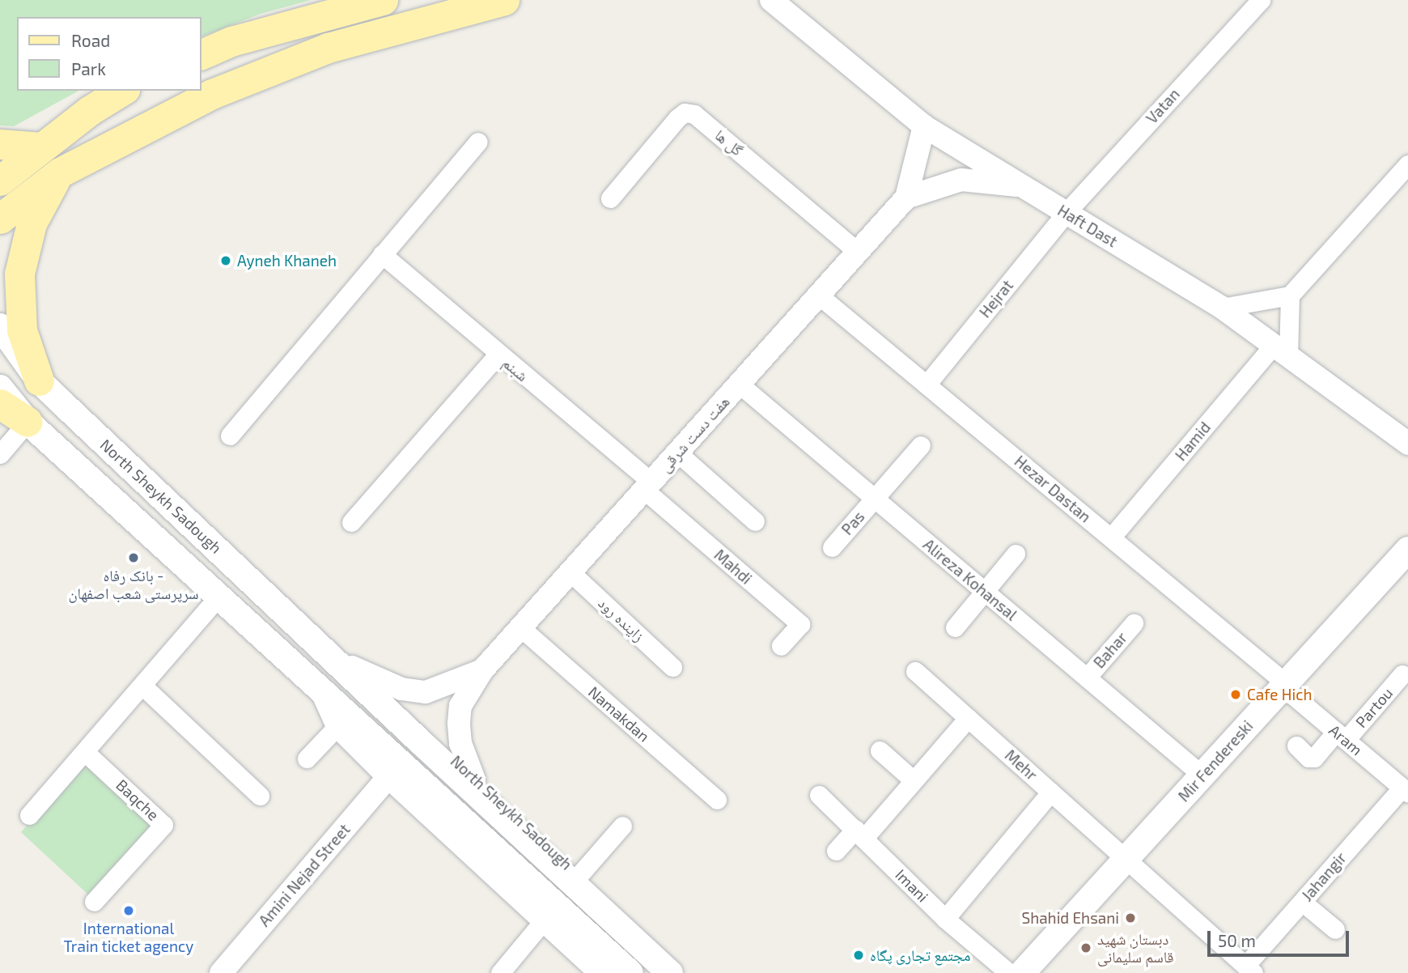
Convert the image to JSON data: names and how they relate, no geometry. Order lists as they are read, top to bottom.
{
  "streets": {
    "main road": ["North Sheykh Sadough", "Mir Fendereski"],
    "street": [
      "Vatan",
      "گل ها",
      "Haft Dast",
      "Hejrat",
      "شبنم",
      "هفت دست شرقی",
      "Hamid",
      "Hezar Dastan",
      "Pas",
      "Mahdi",
      "Alireza Kohansal",
      "زاینده رود",
      "Bahar",
      "Partou",
      "Namakdan",
      "Aram",
      "Mehr",
      "Baqche",
      "Amini Nejad Street",
      "Jahangir",
      "Imani"
    ]
  },
  "crossings": [
    ["Vatan", "Haft Dast"],
    ["Vatan", "Hejrat"],
    ["گل ها", "هفت دست شرقی"],
    ["Haft Dast", "Hejrat"],
    ["Haft Dast", "Hamid"],
    ["Hejrat", "Hezar Dastan"],
    ["شبنم", "هفت دست شرقی"],
    ["شبنم", "Mahdi"],
    ["هفت دست شرقی", "Hezar Dastan"],
    ["هفت دست شرقی", "North Sheykh Sadough"],
    ["هفت دست شرقی", "Mahdi"],
    ["هفت دست شرقی", "Alireza Kohansal"],
    ["هفت دست شرقی", "زاینده رود"],
    ["هفت دست شرقی", "Namakdan"],
    ["Hamid", "Hezar Dastan"],
    ["Hezar Dastan", "Aram"],
    ["Hezar Dastan", "Mir Fendereski"],
    ["Pas", "Alireza Kohansal"],
    ["Alireza Kohansal", "Bahar"],
    ["Alireza Kohansal", "Mir Fendereski"],
    ["Partou", "Aram"],
    ["Aram", "Mir Fendereski"],
    ["Aram", "Jahangir"],
    ["Mir Fendereski", "Mehr"],
    ["Mehr", "Jahangir"]
  ],
  "places": [
    "Ayneh Khaneh",
    "بانک رفاه - سرپرستی شعب اصفهان",
    "Cafe Hich",
    "International Train ticket agency",
    "Shahid Ehsani",
    "دبستان شهید قاسم سلیمانی",
    "مجتمع تجاری پگاه"
  ],
  "legend": ["Road", "Park"],
  "scale_bar": "50 m"
}
